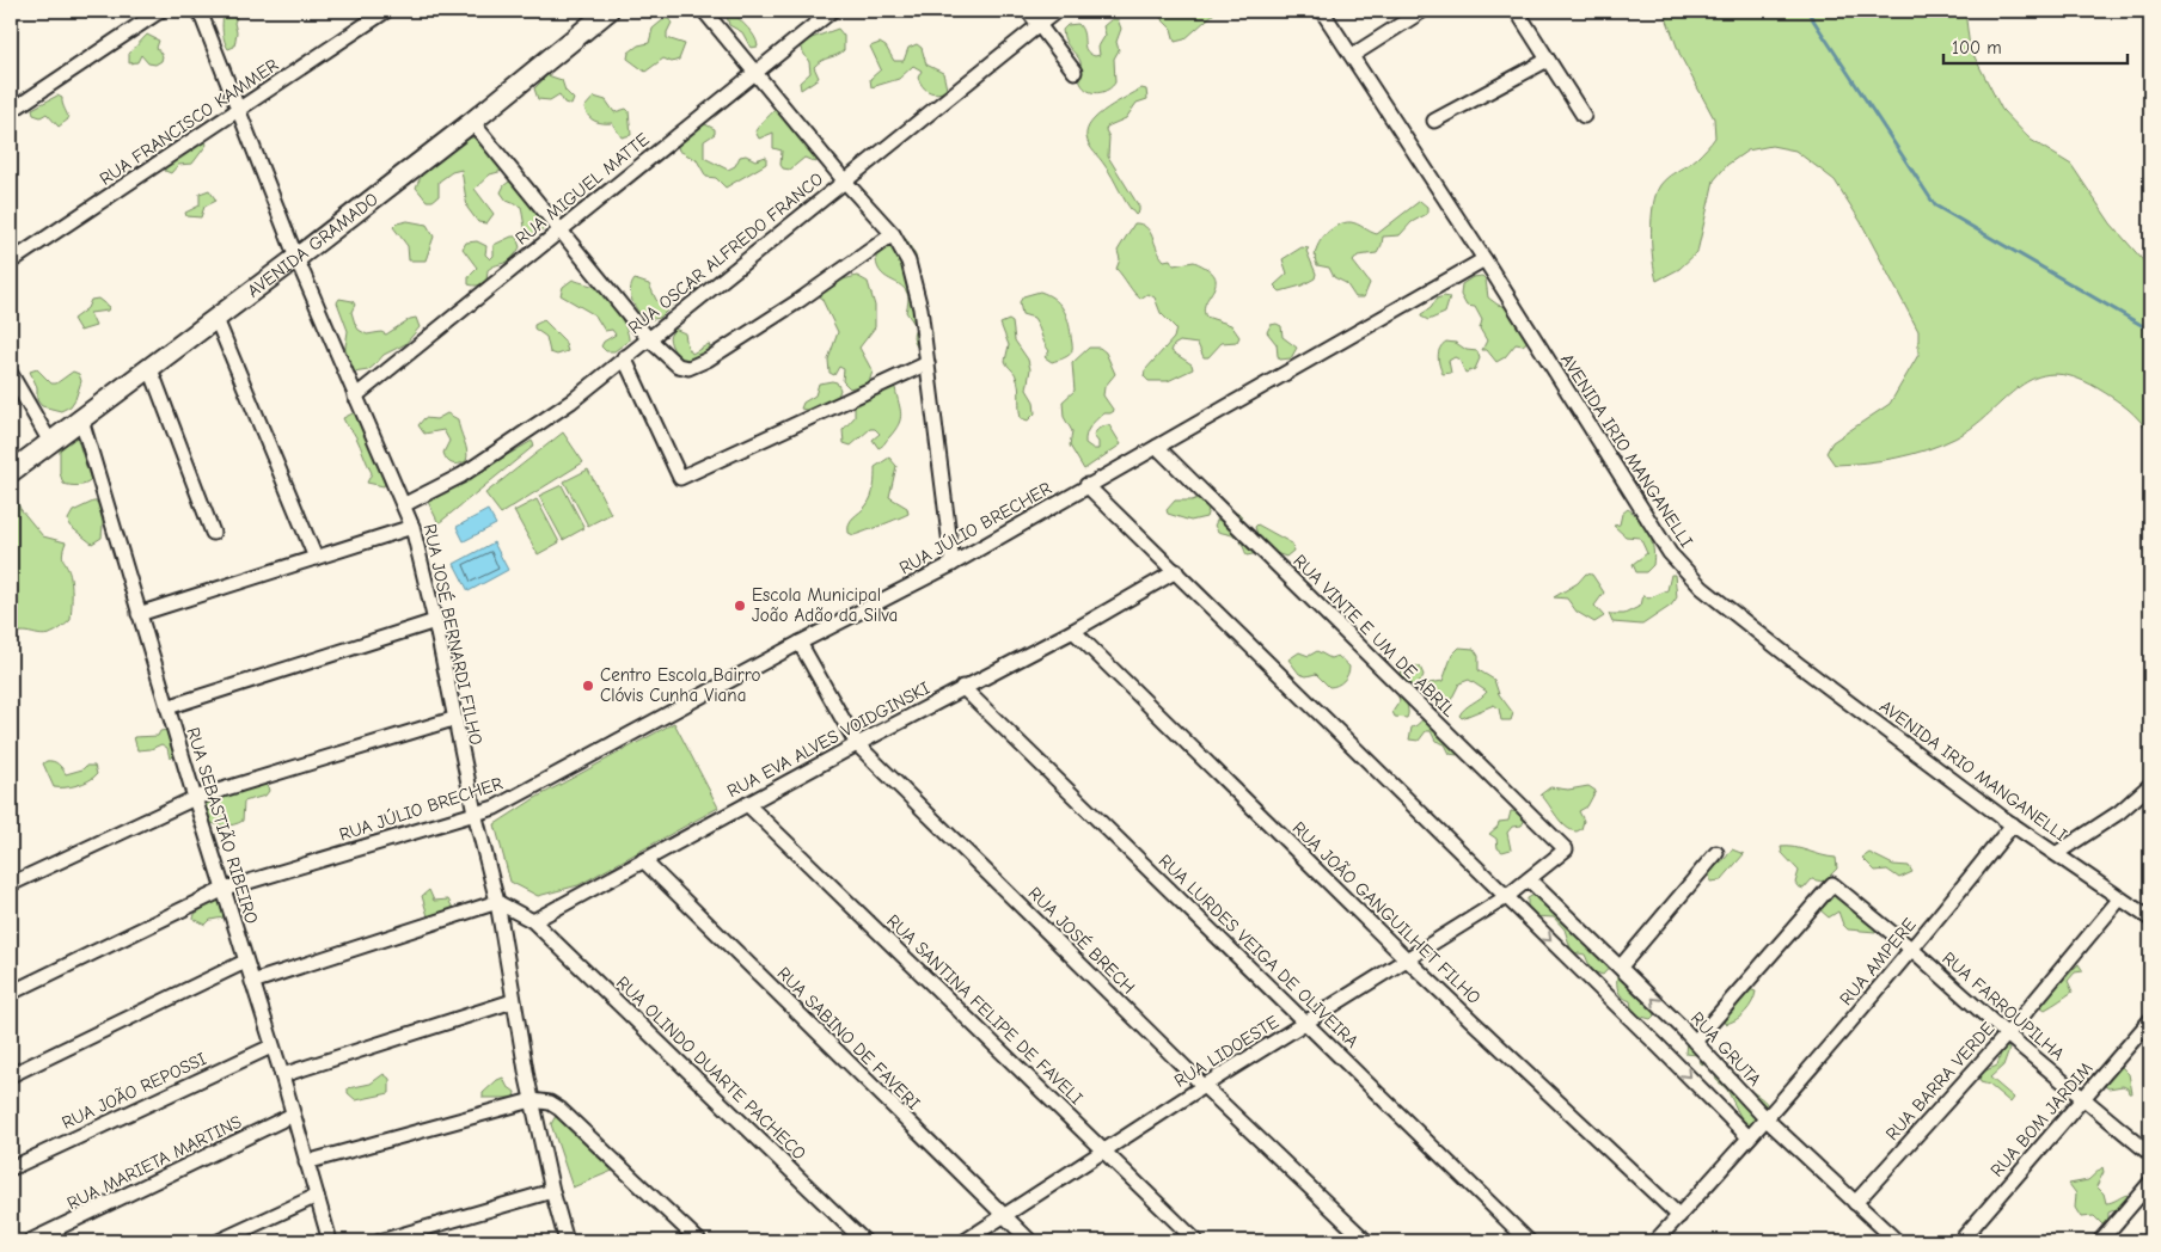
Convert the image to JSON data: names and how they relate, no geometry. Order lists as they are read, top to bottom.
{
  "streets": {
    "street": [
      "RUA FRANCISCO KAMMER",
      "RUA MIGUEL MATTE",
      "AVENIDA GRAMADO",
      "RUA OSCAR ALFREDO FRANCO",
      "AVENIDA IRIO MANGANELLI",
      "RUA JÚLIO BRECHER",
      "RUA JOSÉ BERNARDI FILHO",
      "RUA VINTE E UM DE ABRIL",
      "RUA EVA ALVES VOIDGINSKI",
      "RUA SEBASTIÃO RIBEIRO",
      "RUA JOÃO GANGUILHET FILHO",
      "RUA JOSÉ BRECH",
      "RUA LURDES VEIGA DE OLIVEIRA",
      "RUA AMPERE",
      "RUA FARROUPILHA",
      "RUA SANTINA FELIPE DE FAVELI",
      "RUA SABINO DE FAVERI",
      "RUA GRUTA",
      "RUA LIDOESTE",
      "RUA OLINDO DUARTE PACHECO",
      "RUA BARRA VERDE",
      "RUA JOÃO REPOSSI",
      "RUA BOM JARDIM",
      "RUA MARIETA MARTINS"
    ]
  },
  "crossings": [
    ["RUA FRANCISCO KAMMER", "RUA JOSÉ BERNARDI FILHO"],
    ["RUA MIGUEL MATTE", "RUA JOSÉ BERNARDI FILHO"],
    ["AVENIDA GRAMADO", "RUA JOSÉ BERNARDI FILHO"],
    ["AVENIDA GRAMADO", "RUA SEBASTIÃO RIBEIRO"],
    ["RUA OSCAR ALFREDO FRANCO", "RUA JOSÉ BERNARDI FILHO"],
    ["AVENIDA IRIO MANGANELLI", "RUA JÚLIO BRECHER"],
    ["AVENIDA IRIO MANGANELLI", "RUA AMPERE"],
    ["AVENIDA IRIO MANGANELLI", "RUA BARRA VERDE"],
    ["RUA JÚLIO BRECHER", "RUA JOSÉ BERNARDI FILHO"],
    ["RUA JÚLIO BRECHER", "RUA VINTE E UM DE ABRIL"],
    ["RUA JÚLIO BRECHER", "RUA SEBASTIÃO RIBEIRO"],
    ["RUA JÚLIO BRECHER", "RUA JOSÉ BRECH"],
    ["RUA VINTE E UM DE ABRIL", "RUA LIDOESTE"],
    ["RUA EVA ALVES VOIDGINSKI", "RUA JOÃO GANGUILHET FILHO"],
    ["RUA EVA ALVES VOIDGINSKI", "RUA JOSÉ BRECH"],
    ["RUA EVA ALVES VOIDGINSKI", "RUA LURDES VEIGA DE OLIVEIRA"],
    ["RUA EVA ALVES VOIDGINSKI", "RUA SANTINA FELIPE DE FAVELI"],
    ["RUA EVA ALVES VOIDGINSKI", "RUA SABINO DE FAVERI"],
    ["RUA EVA ALVES VOIDGINSKI", "RUA OLINDO DUARTE PACHECO"],
    ["RUA SEBASTIÃO RIBEIRO", "RUA JOÃO REPOSSI"],
    ["RUA SEBASTIÃO RIBEIRO", "RUA MARIETA MARTINS"],
    ["RUA JOÃO GANGUILHET FILHO", "RUA AMPERE"],
    ["RUA JOÃO GANGUILHET FILHO", "RUA LIDOESTE"],
    ["RUA JOSÉ BRECH", "RUA LIDOESTE"],
    ["RUA LURDES VEIGA DE OLIVEIRA", "RUA LIDOESTE"],
    ["RUA AMPERE", "RUA FARROUPILHA"],
    ["RUA AMPERE", "RUA GRUTA"],
    ["RUA FARROUPILHA", "RUA GRUTA"],
    ["RUA FARROUPILHA", "RUA BARRA VERDE"],
    ["RUA FARROUPILHA", "RUA BOM JARDIM"],
    ["RUA SANTINA FELIPE DE FAVELI", "RUA LIDOESTE"],
    ["RUA SABINO DE FAVERI", "RUA LIDOESTE"],
    ["RUA GRUTA", "RUA LIDOESTE"],
    ["RUA GRUTA", "RUA BARRA VERDE"]
  ],
  "places": ["Escola Municipal João Adão da Silva", "Centro Escola Bairro Clóvis Cunha Viana"],
  "scale_bar": "100 m"
}
